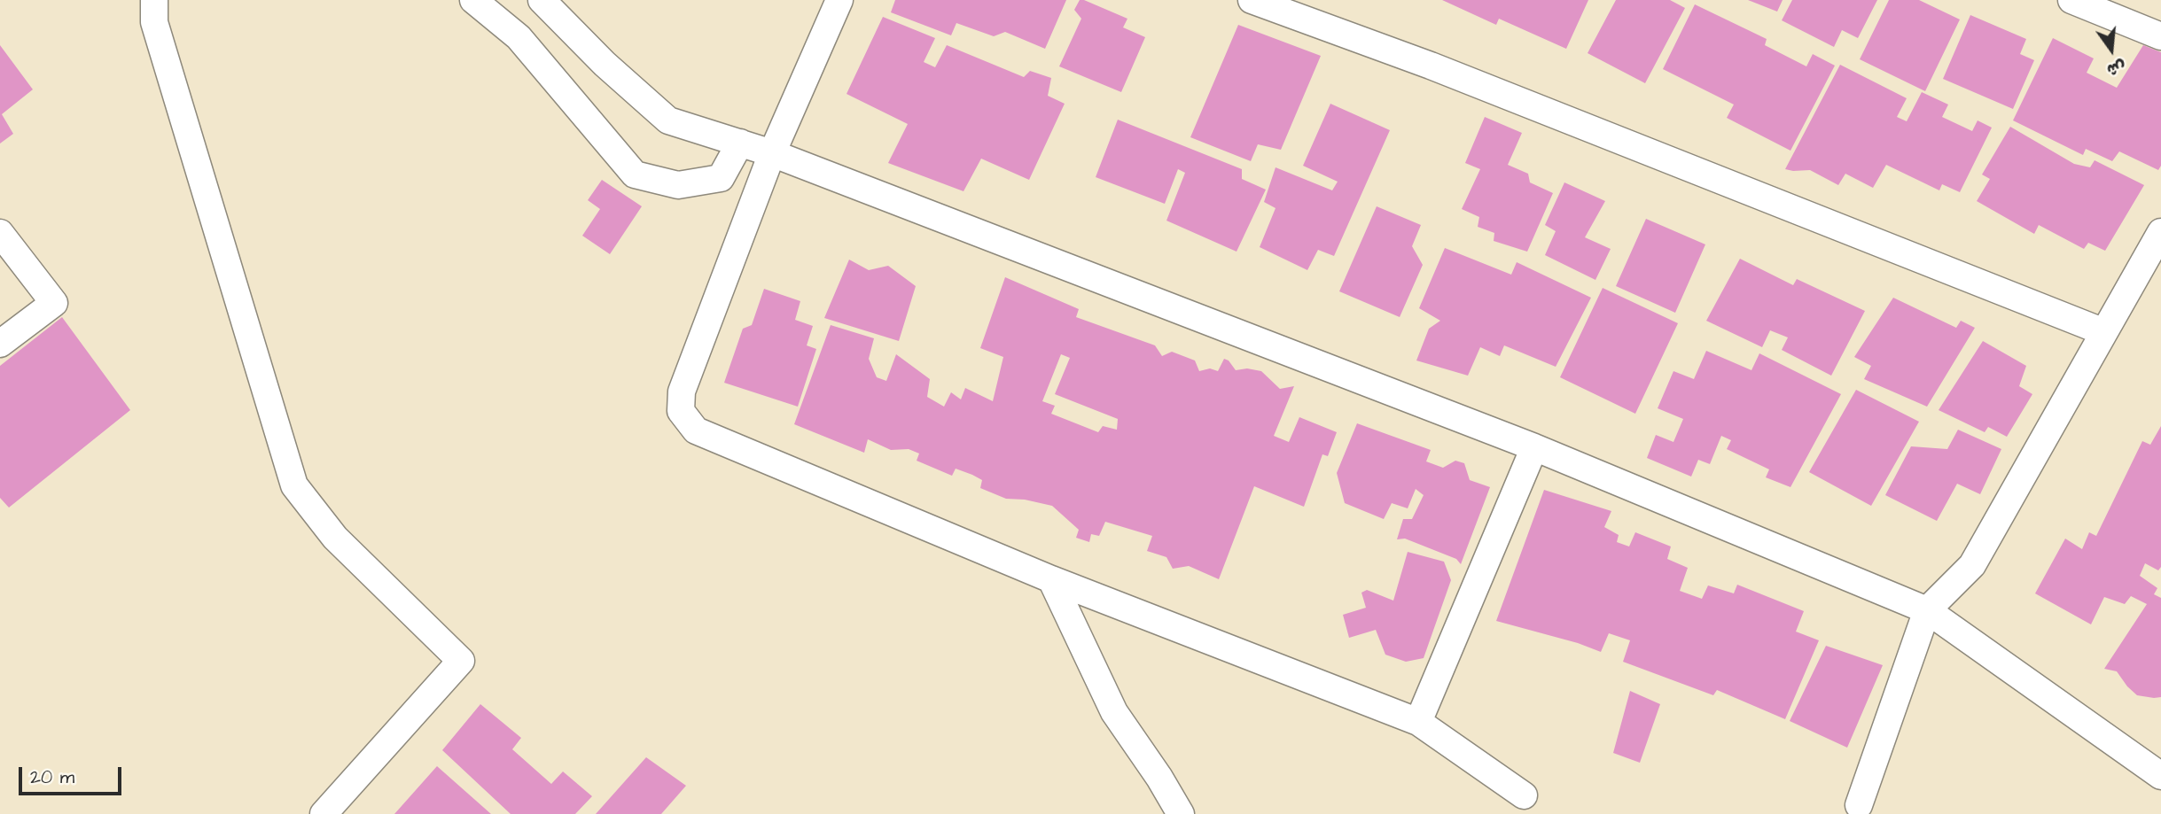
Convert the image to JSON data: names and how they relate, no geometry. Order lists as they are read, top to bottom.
{
  "scale_bar": "20 m",
  "north": "bottom"
}
